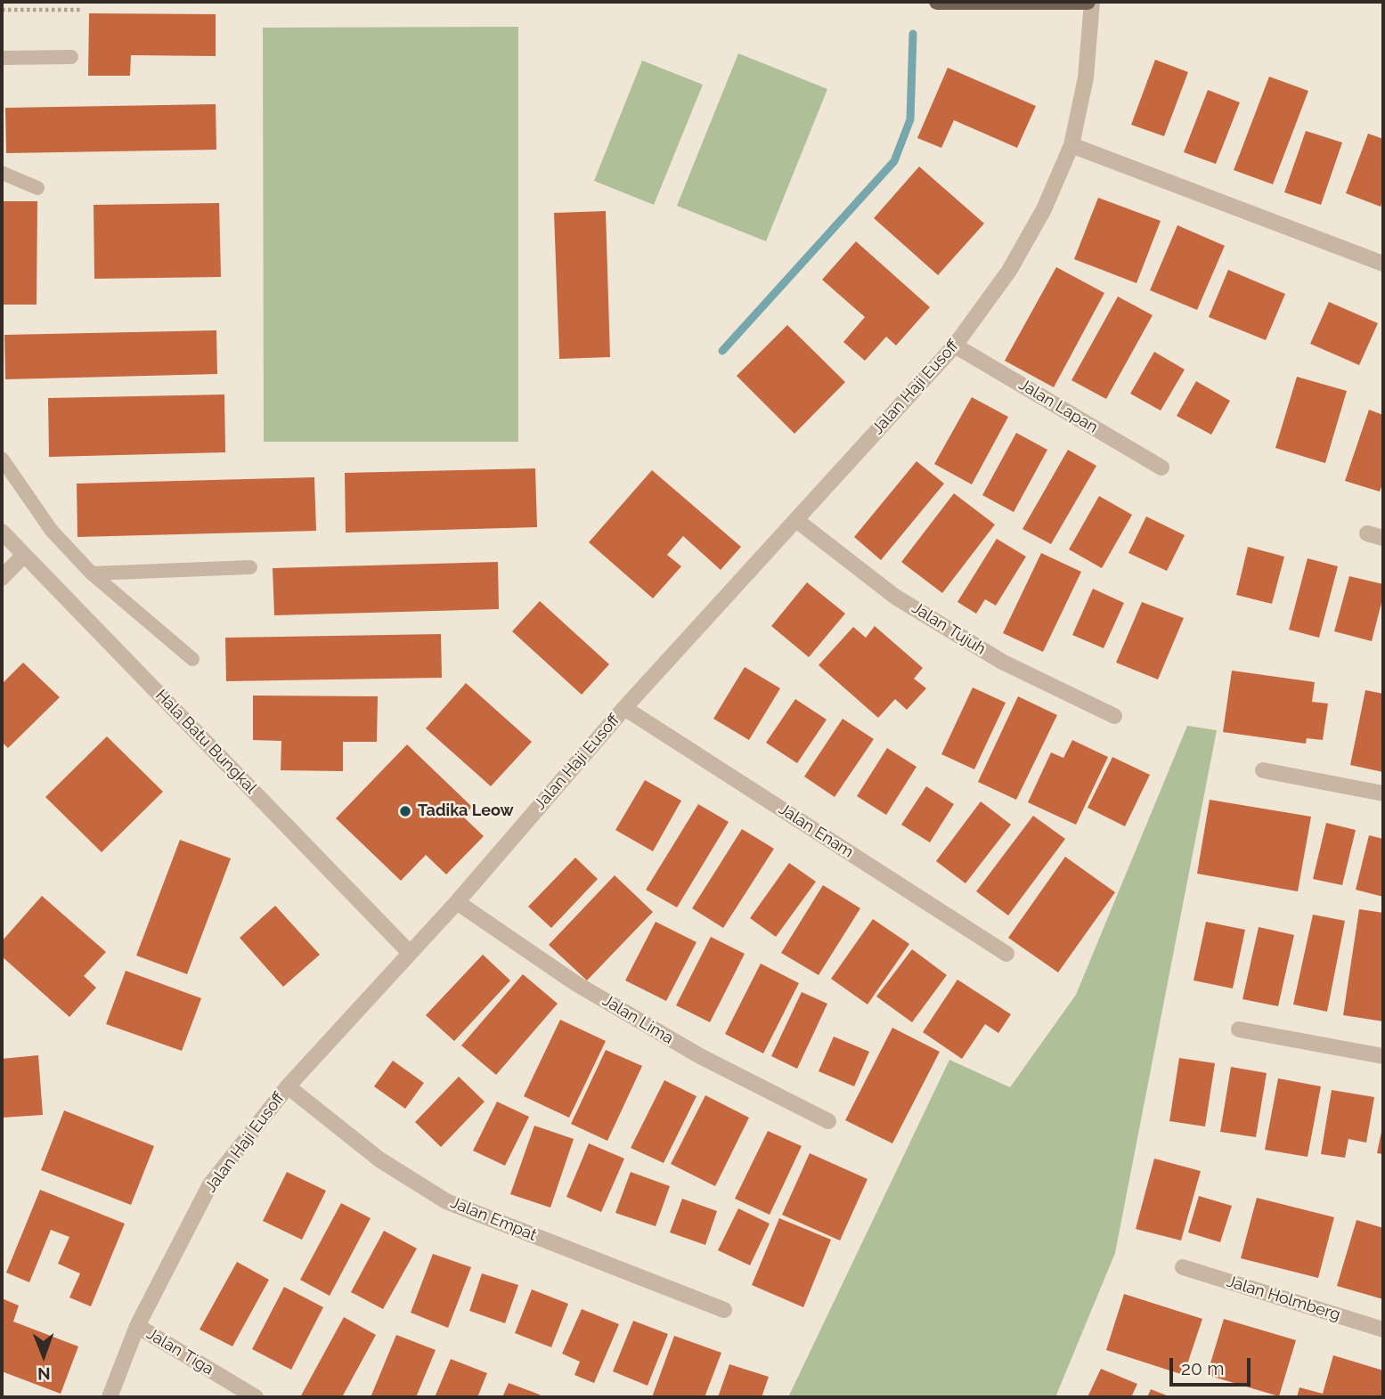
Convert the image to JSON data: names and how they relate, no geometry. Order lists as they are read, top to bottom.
{
  "streets": {
    "street": [
      "Jalan Haji Eusoff",
      "Jalan Lapan",
      "Jalan Tujuh",
      "Hala Batu Bungkal",
      "Jalan Enam",
      "Jalan Lima",
      "Jalan Empat",
      "Jalan Holmberg",
      "Jalan Tiga"
    ]
  },
  "crossings": [
    ["Jalan Haji Eusoff", "Jalan Lapan"],
    ["Jalan Haji Eusoff", "Jalan Tujuh"],
    ["Jalan Haji Eusoff", "Hala Batu Bungkal"],
    ["Jalan Haji Eusoff", "Jalan Enam"],
    ["Jalan Haji Eusoff", "Jalan Lima"],
    ["Jalan Haji Eusoff", "Jalan Empat"],
    ["Jalan Haji Eusoff", "Jalan Tiga"]
  ],
  "places": ["Tadika Leow"],
  "scale_bar": "20 m",
  "north": "bottom"
}
